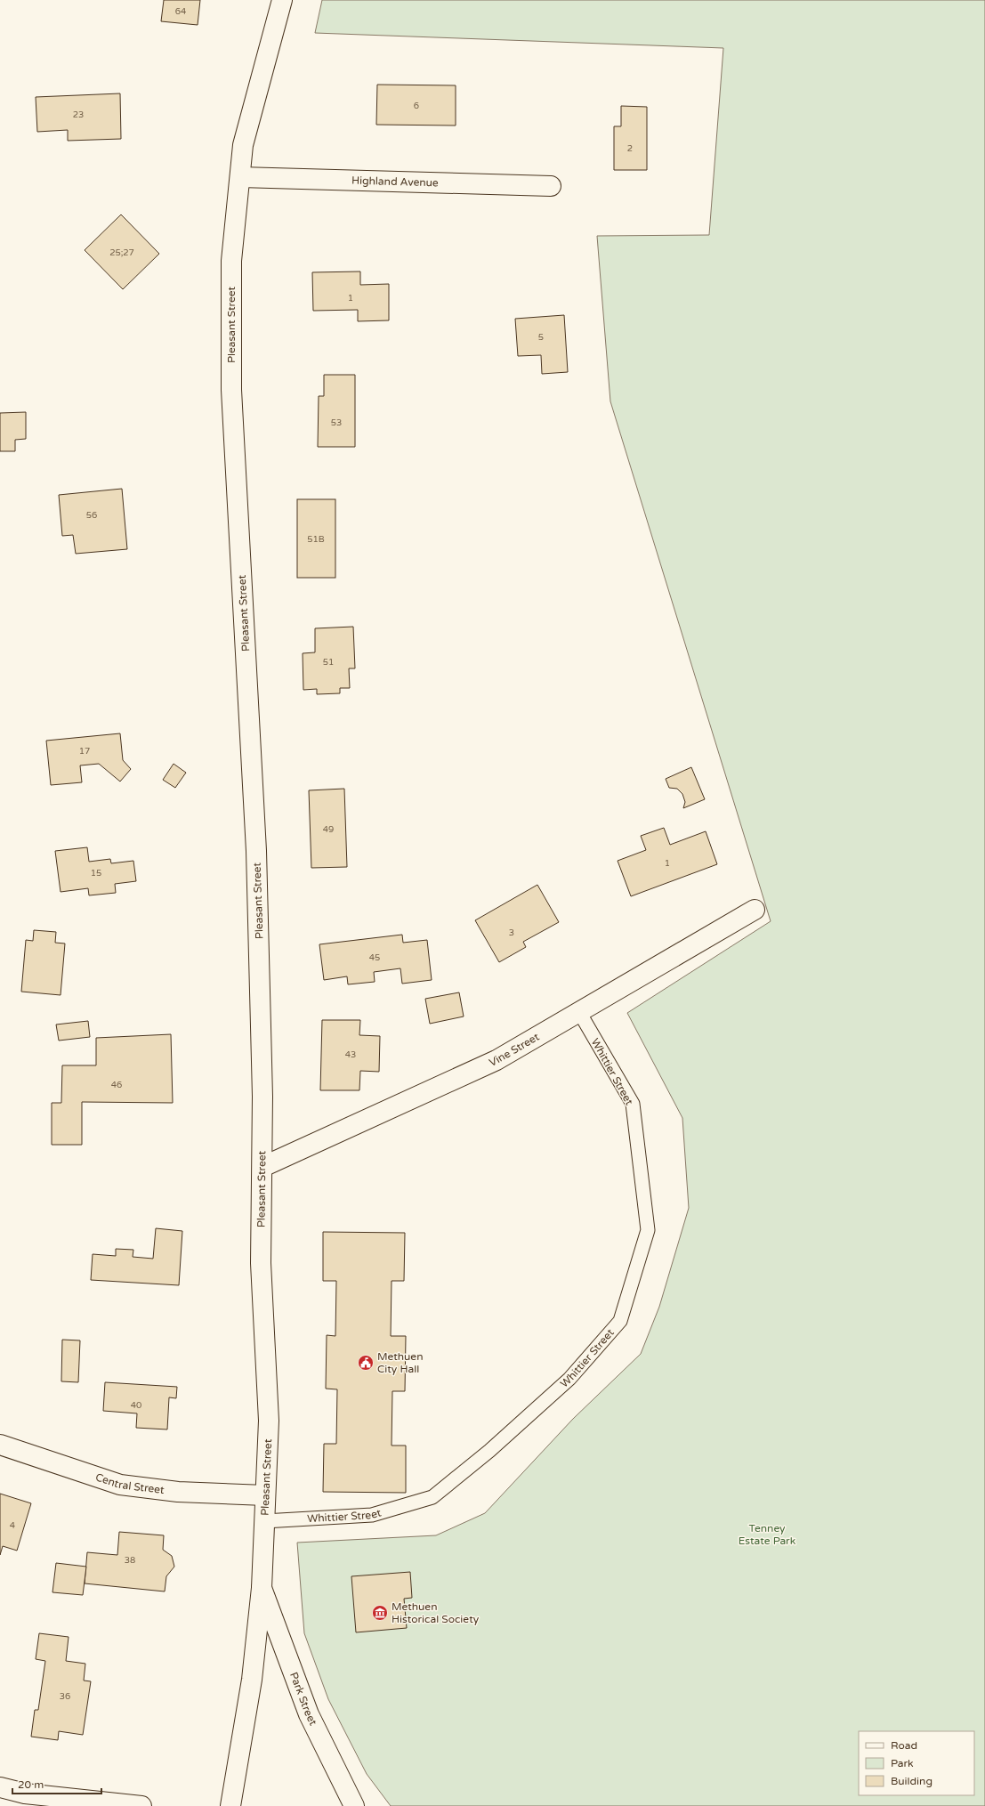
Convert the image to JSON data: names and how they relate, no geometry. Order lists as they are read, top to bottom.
{
  "streets": {
    "main road": [
      "Highland Avenue",
      "Pleasant Street",
      "Vine Street",
      "Central Street",
      "Park Street"
    ],
    "lane": ["Whittier Street"]
  },
  "crossings": [
    ["Highland Avenue", "Pleasant Street"],
    ["Pleasant Street", "Vine Street"],
    ["Pleasant Street", "Whittier Street"],
    ["Pleasant Street", "Central Street"],
    ["Pleasant Street", "Park Street"],
    ["Vine Street", "Whittier Street"]
  ],
  "parks": ["Tenney Estate Park"],
  "places": {
    "public building": ["Methuen City Hall"],
    "museum": ["Methuen Historical Society"]
  },
  "house_numbers": [
    "64",
    "6",
    "23",
    "2",
    "25;27",
    "1",
    "5",
    "53",
    "56",
    "51B",
    "51",
    "17",
    "49",
    "1",
    "15",
    "3",
    "45",
    "43",
    "46",
    "40",
    "4",
    "38",
    "36"
  ],
  "legend": ["Road", "Park", "Building"],
  "scale_bar": "20 m"
}
